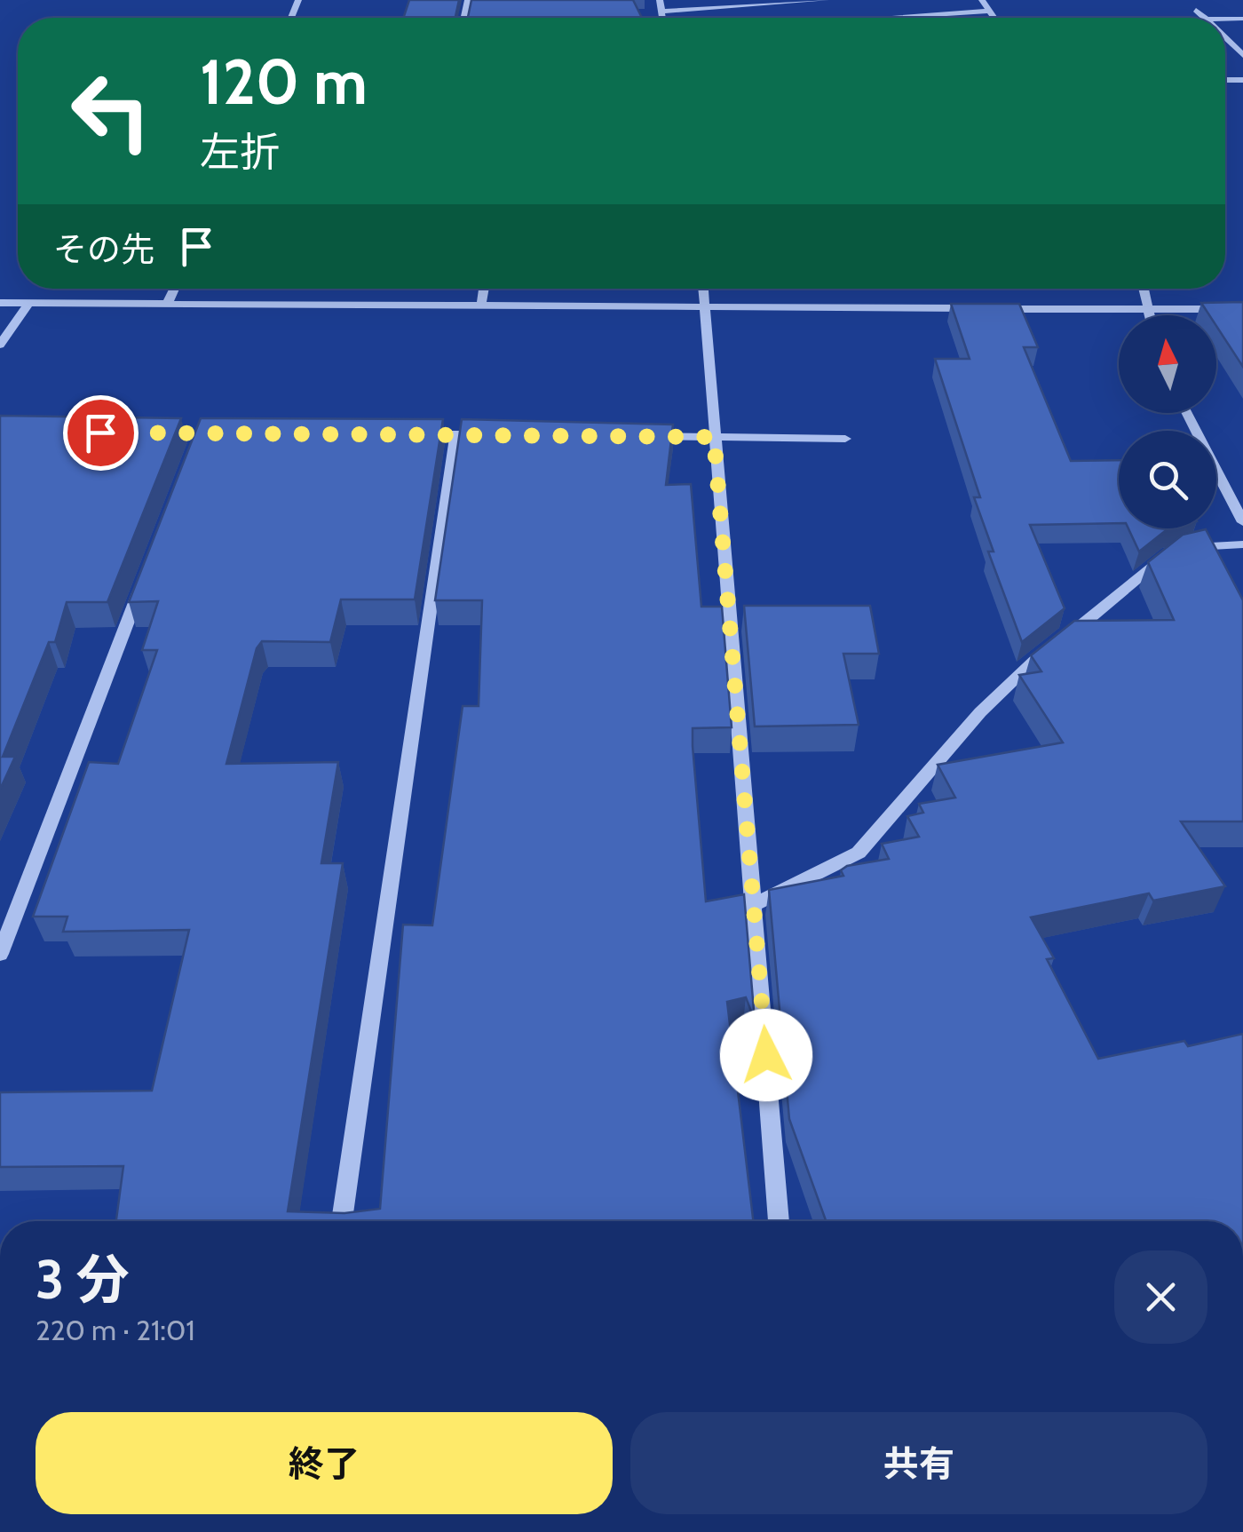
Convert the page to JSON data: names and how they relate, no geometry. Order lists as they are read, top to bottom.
{
  "north": "top",
  "page": {
    "turn": ["120 m", "左折"],
    "then": "その先",
    "heading": ["3 分", "220 m · 21:01"],
    "buttons": ["終了", "共有"]
  }
}
